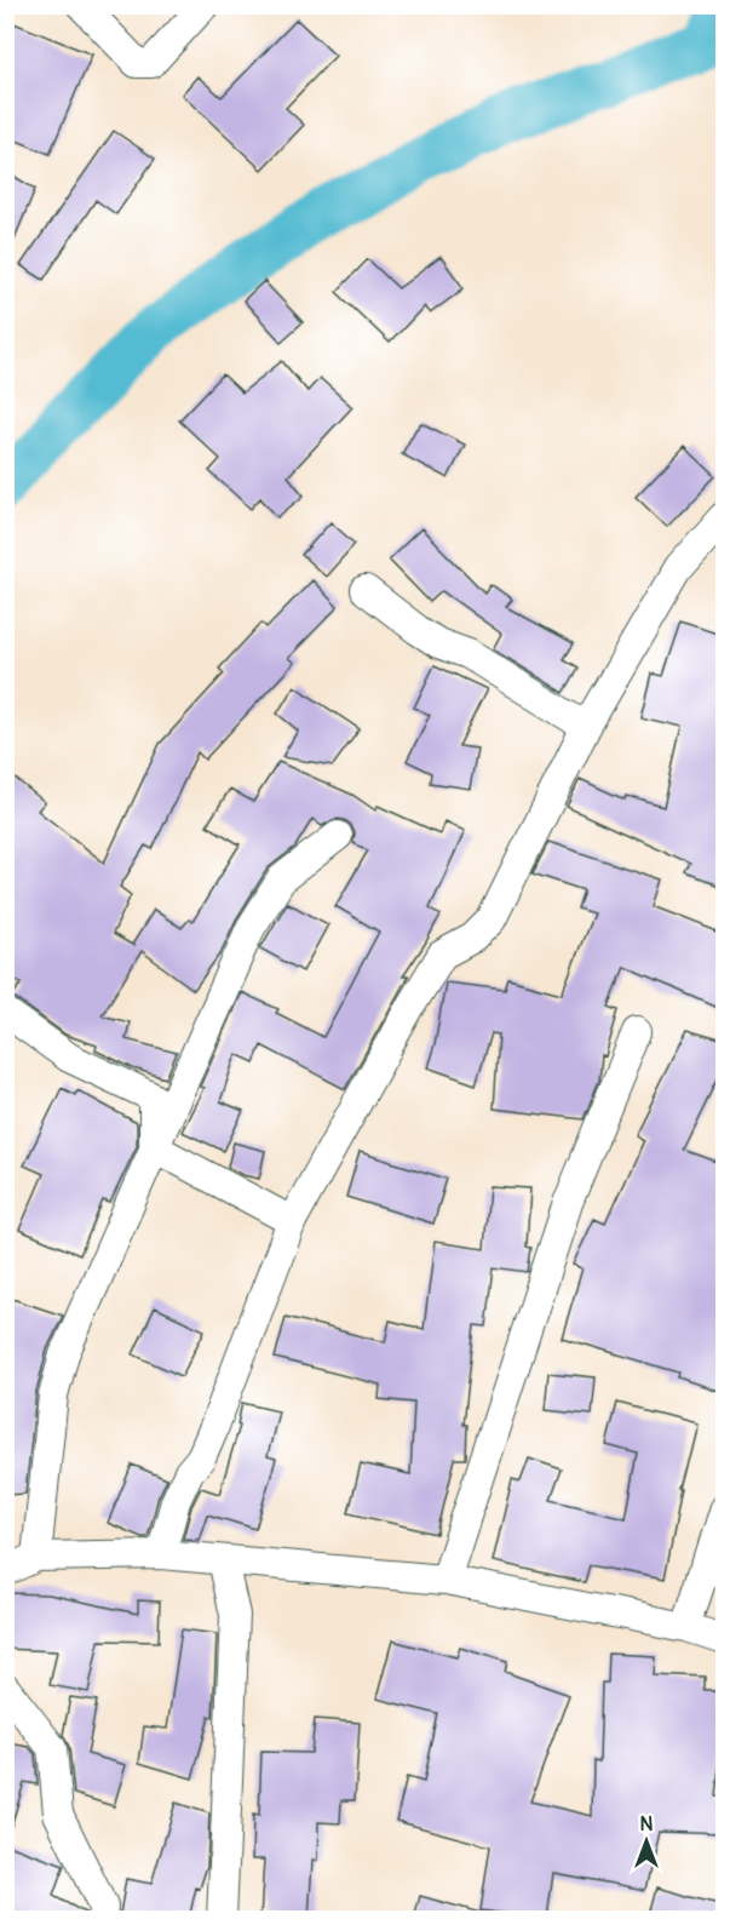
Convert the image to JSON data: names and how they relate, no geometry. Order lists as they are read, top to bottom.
{
  "north": "top"
}
